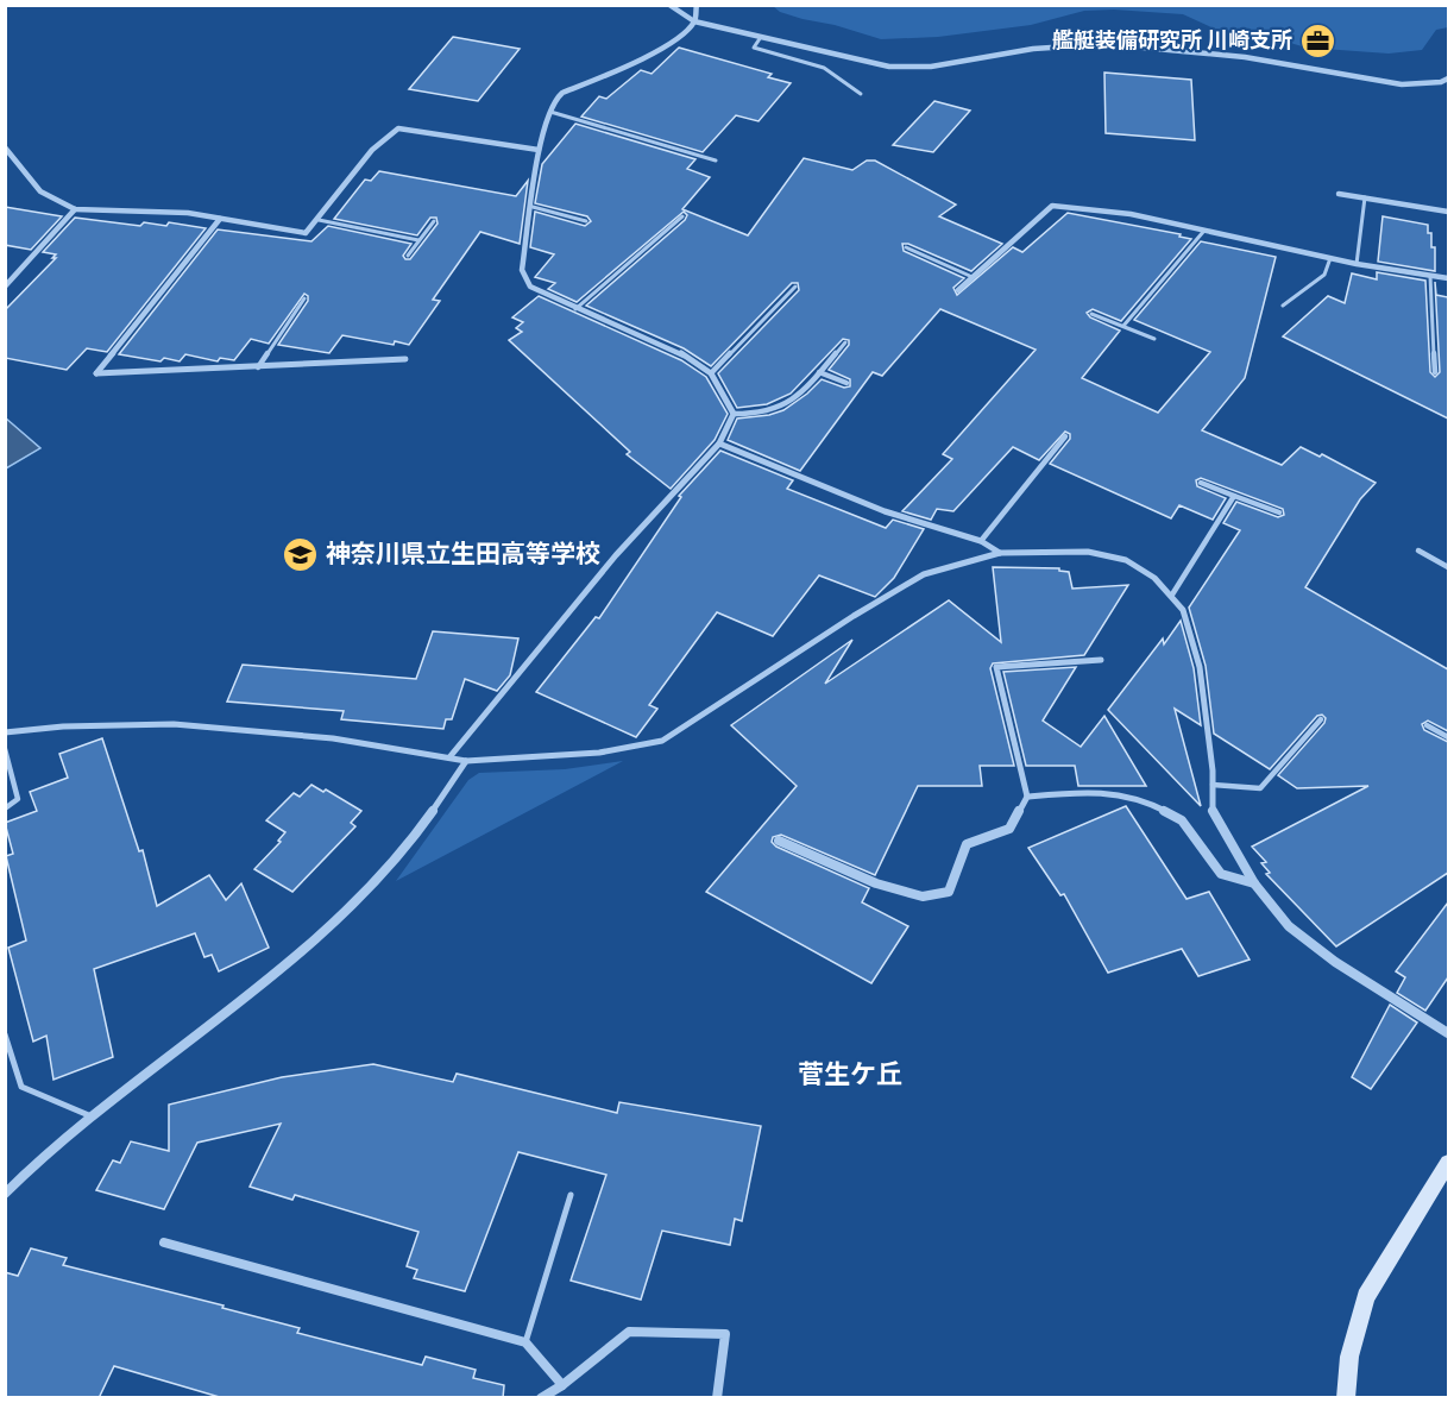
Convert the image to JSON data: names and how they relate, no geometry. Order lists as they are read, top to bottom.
{
  "districts": ["菅生ケ丘"],
  "places": {
    "office": ["艦艇装備研究所 川崎支所"],
    "school or university": ["神奈川県立生田高等学校"]
  }
}
